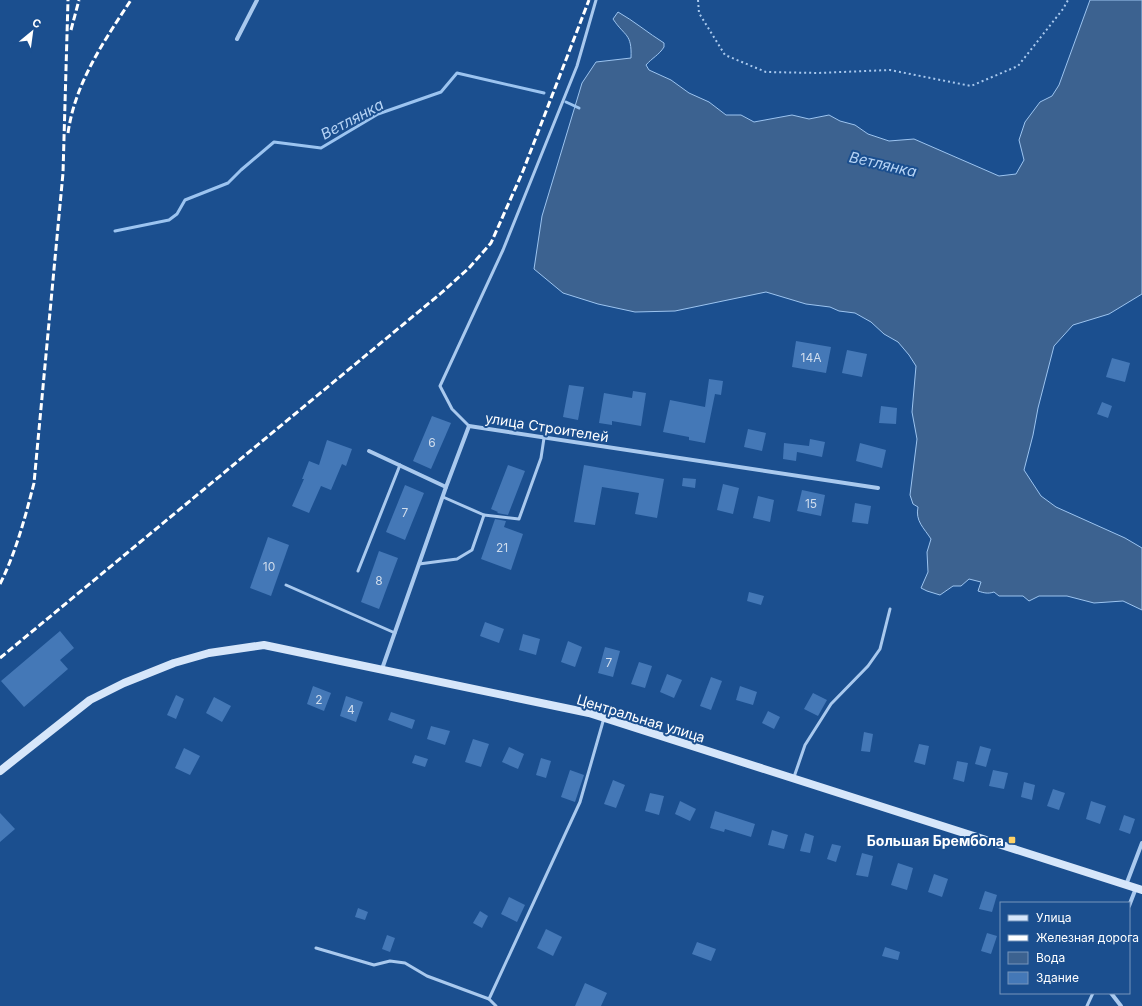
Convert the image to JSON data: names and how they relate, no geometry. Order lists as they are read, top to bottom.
{
  "streets": {
    "main road": ["Центральная улица"],
    "street": ["улица Строителей"]
  },
  "crossings": [
    ["улица Строителей", "Центральная улица"]
  ],
  "water": ["Ветлянка"],
  "places": {
    "transit": ["Большая Брембола"]
  },
  "house_numbers": [
    "14А",
    "6",
    "15",
    "7",
    "21",
    "10",
    "8",
    "7",
    "2",
    "4"
  ],
  "legend": [
    "Улица",
    "Железная дорога",
    "Вода",
    "Здание"
  ],
  "north": "top right"
}
